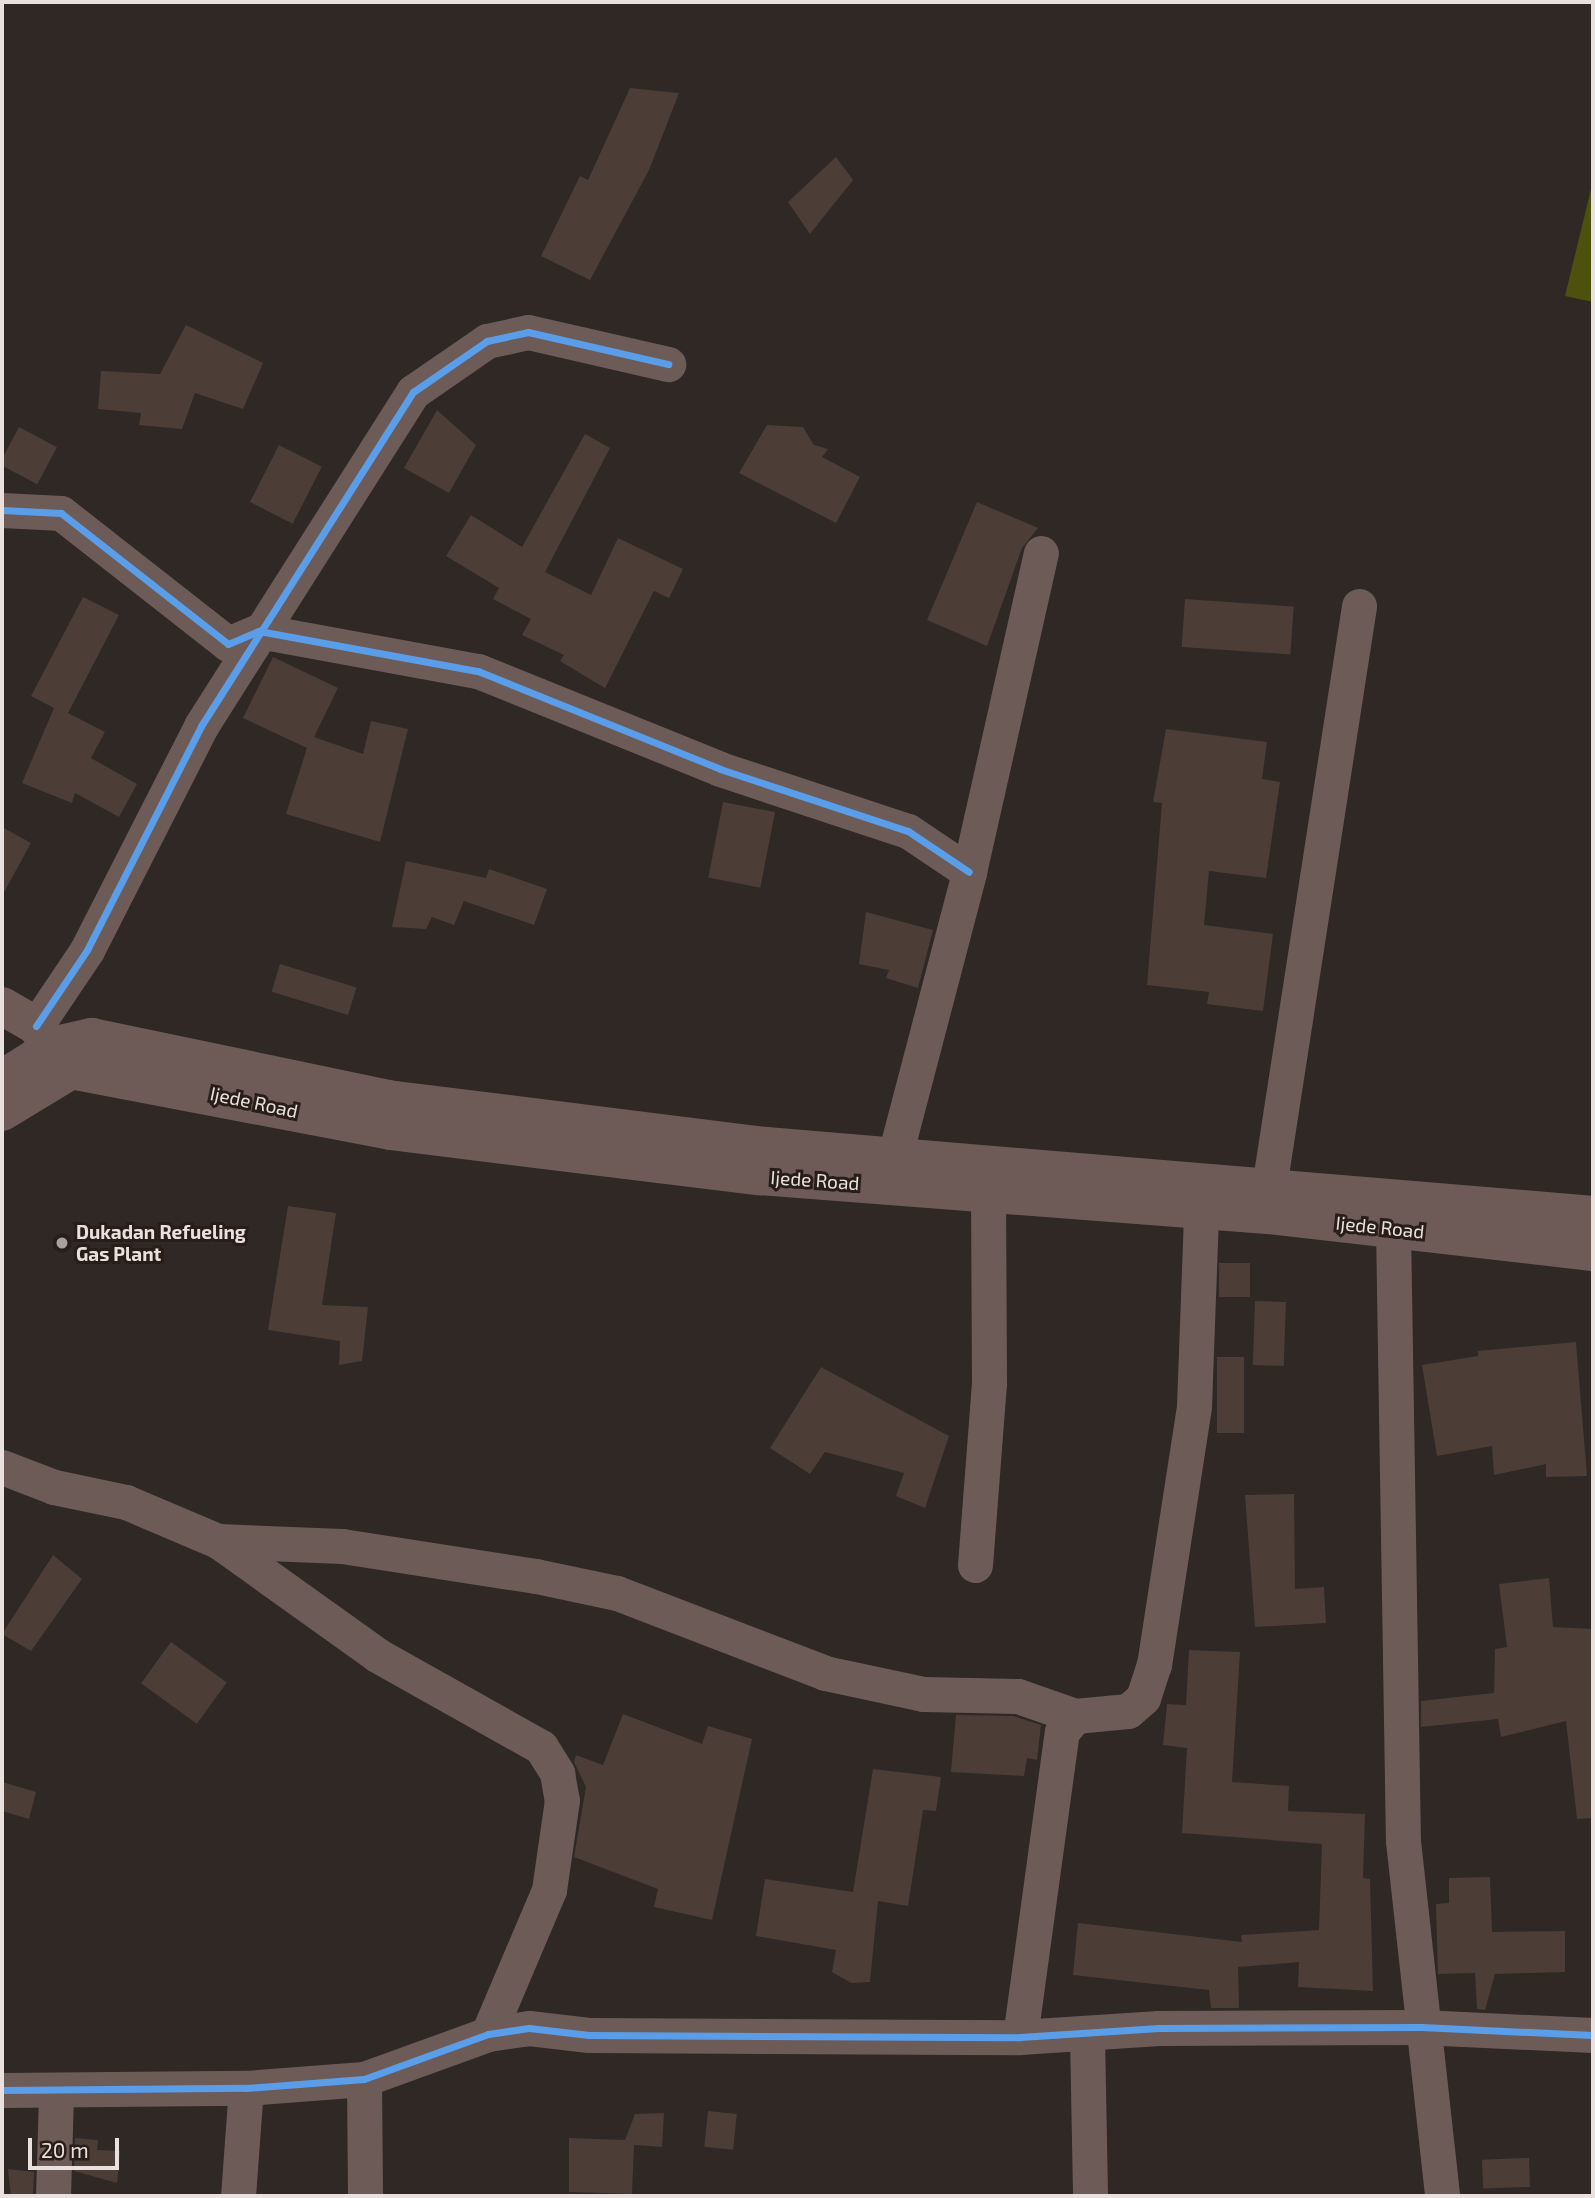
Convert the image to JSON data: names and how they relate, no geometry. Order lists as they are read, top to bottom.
{
  "streets": {
    "main road": ["Ijede Road"]
  },
  "places": ["Dukadan Refueling Gas Plant"],
  "scale_bar": "20 m"
}
